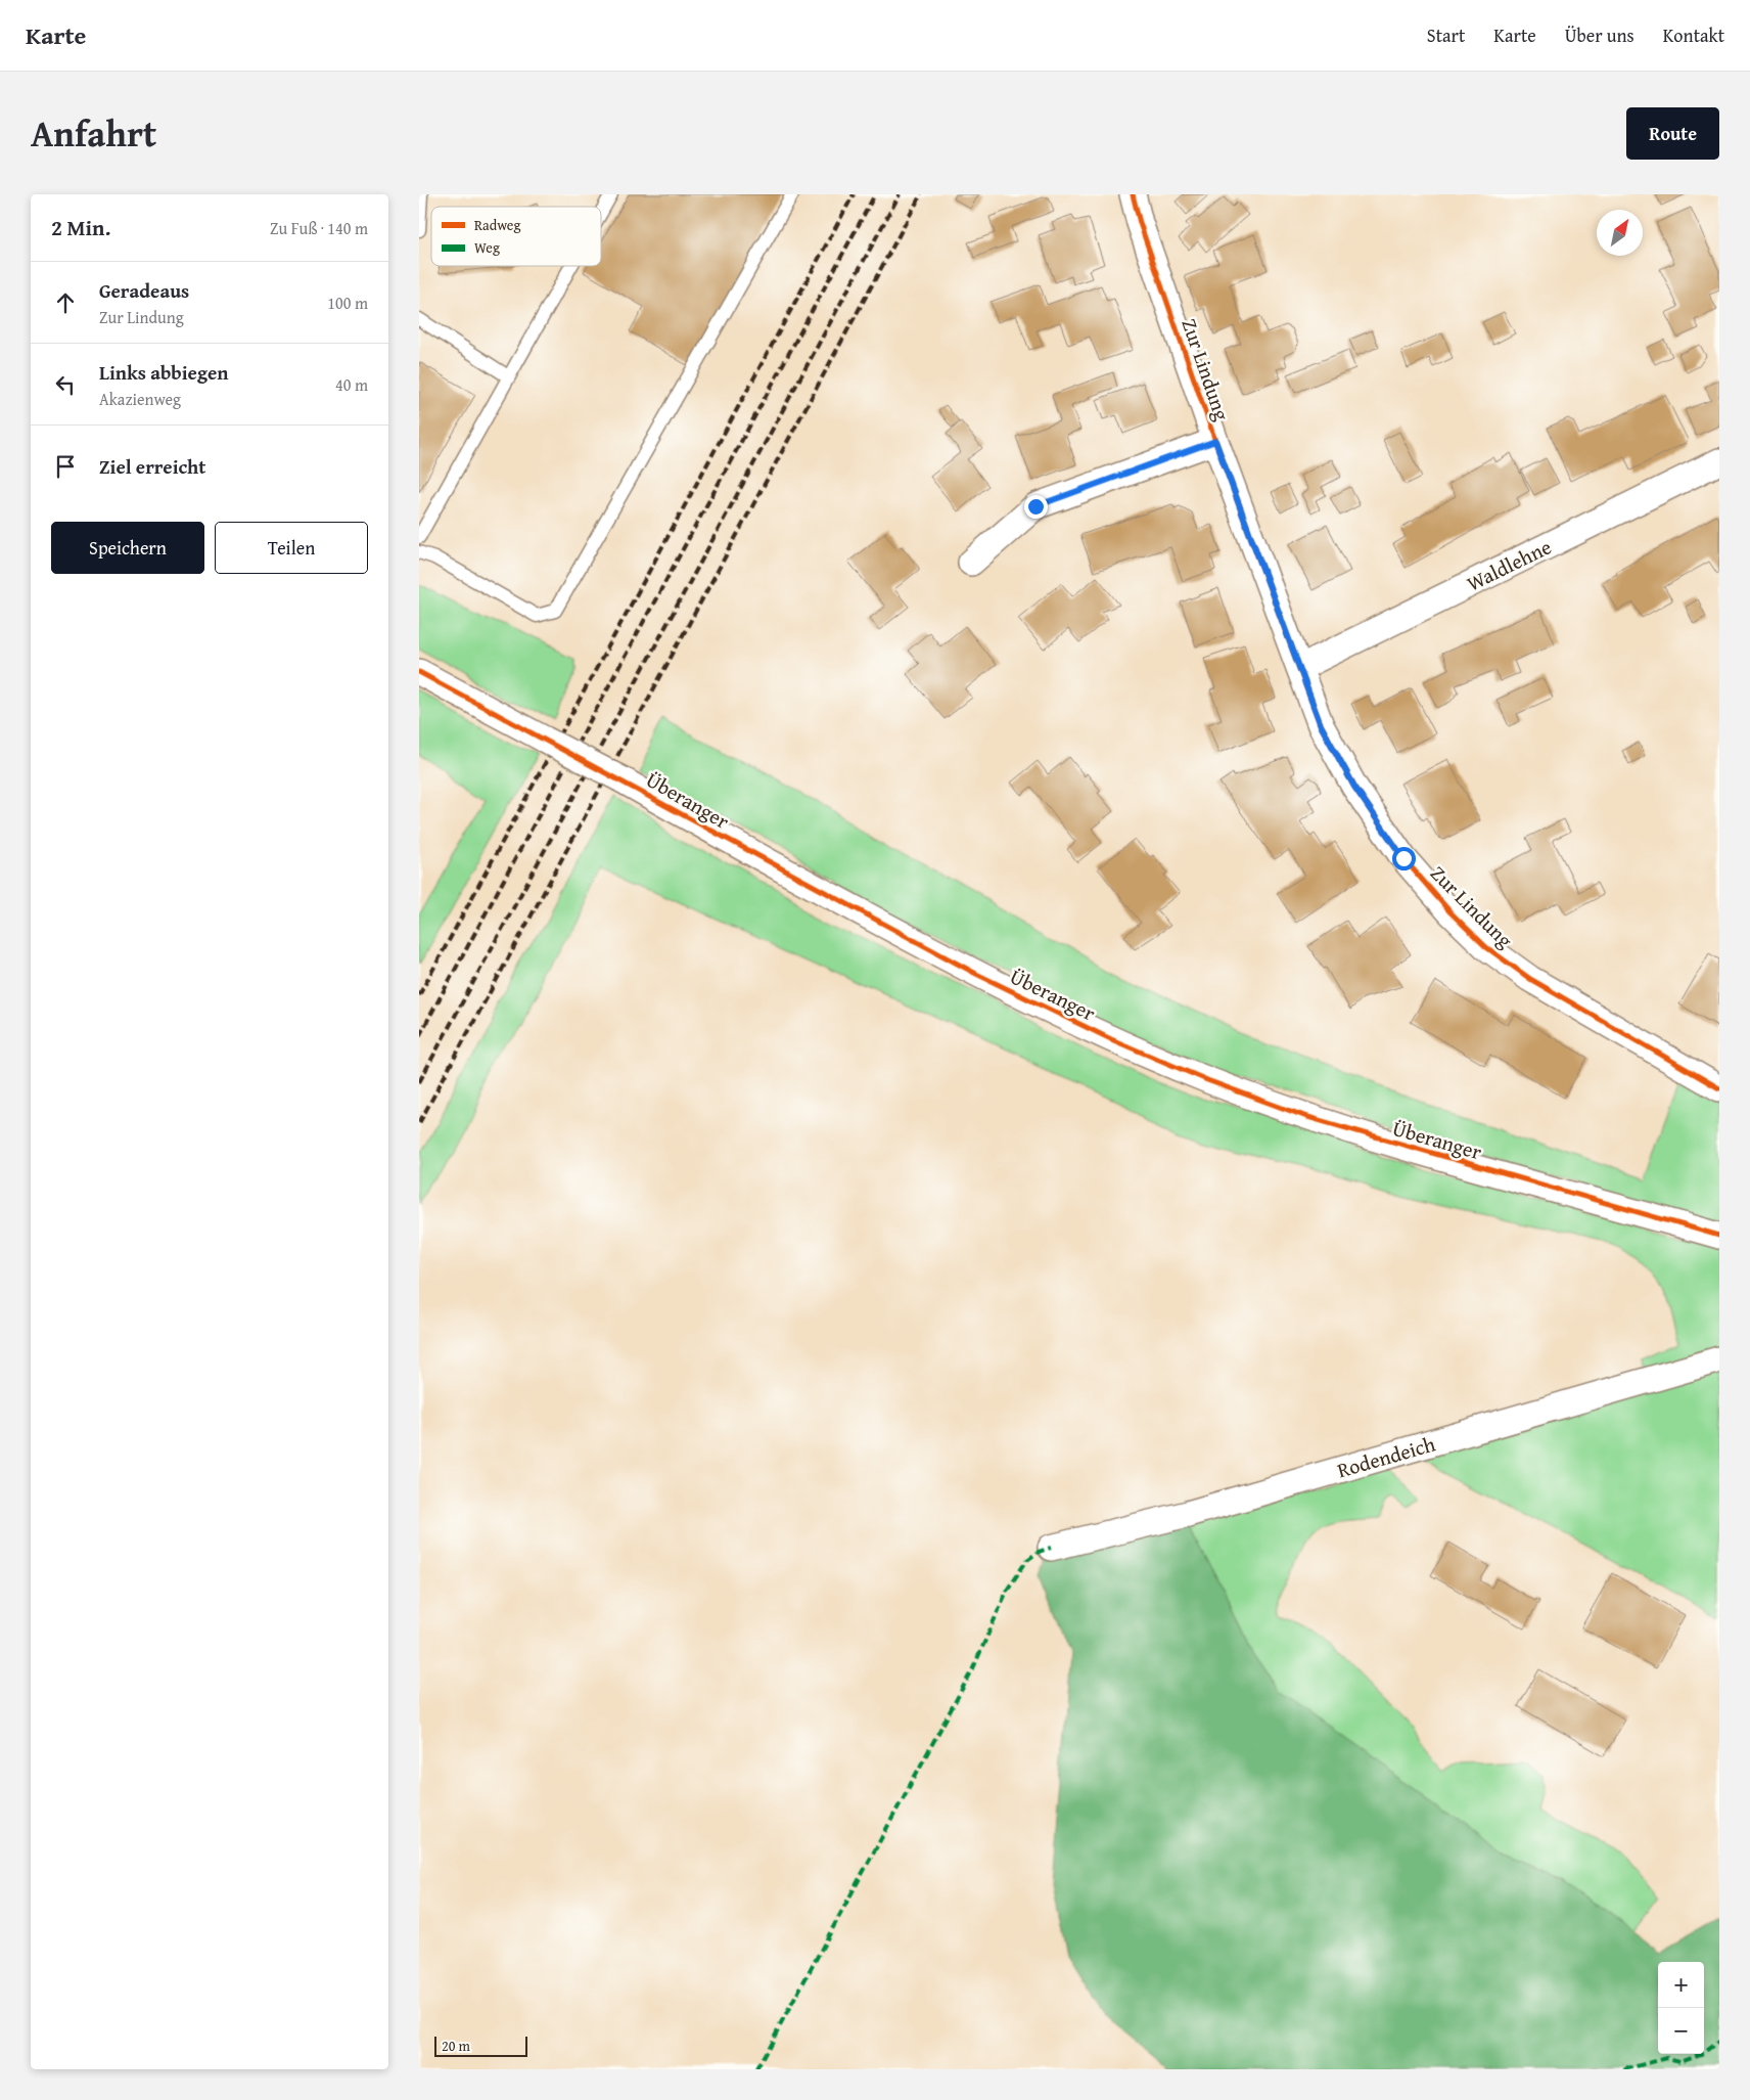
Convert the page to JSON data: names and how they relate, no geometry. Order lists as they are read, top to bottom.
{
  "streets": {
    "street": [
      "Zur Lindung",
      "Waldlehne",
      "Überanger",
      "Rodendeich"
    ]
  },
  "crossings": [
    ["Zur Lindung", "Waldlehne"]
  ],
  "legend": ["Radweg", "Weg"],
  "scale_bar": "20 m",
  "north": "top right",
  "page": {
    "header": "Karte",
    "nav": [
      "Start",
      "Karte",
      "Über uns",
      "Kontakt"
    ],
    "title": "Anfahrt",
    "buttons": [
      "Route",
      ["Speichern", "Teilen"]
    ],
    "heading": ["2 Min.", "Zu Fuß · 140 m"],
    "list": [
      ["Geradeaus", "Zur Lindung", "100 m"],
      ["Links abbiegen", "Akazienweg", "40 m"],
      "Ziel erreicht"
    ],
    "map_buttons": ["+", "−"],
    "scale": "20 m"
  }
}
